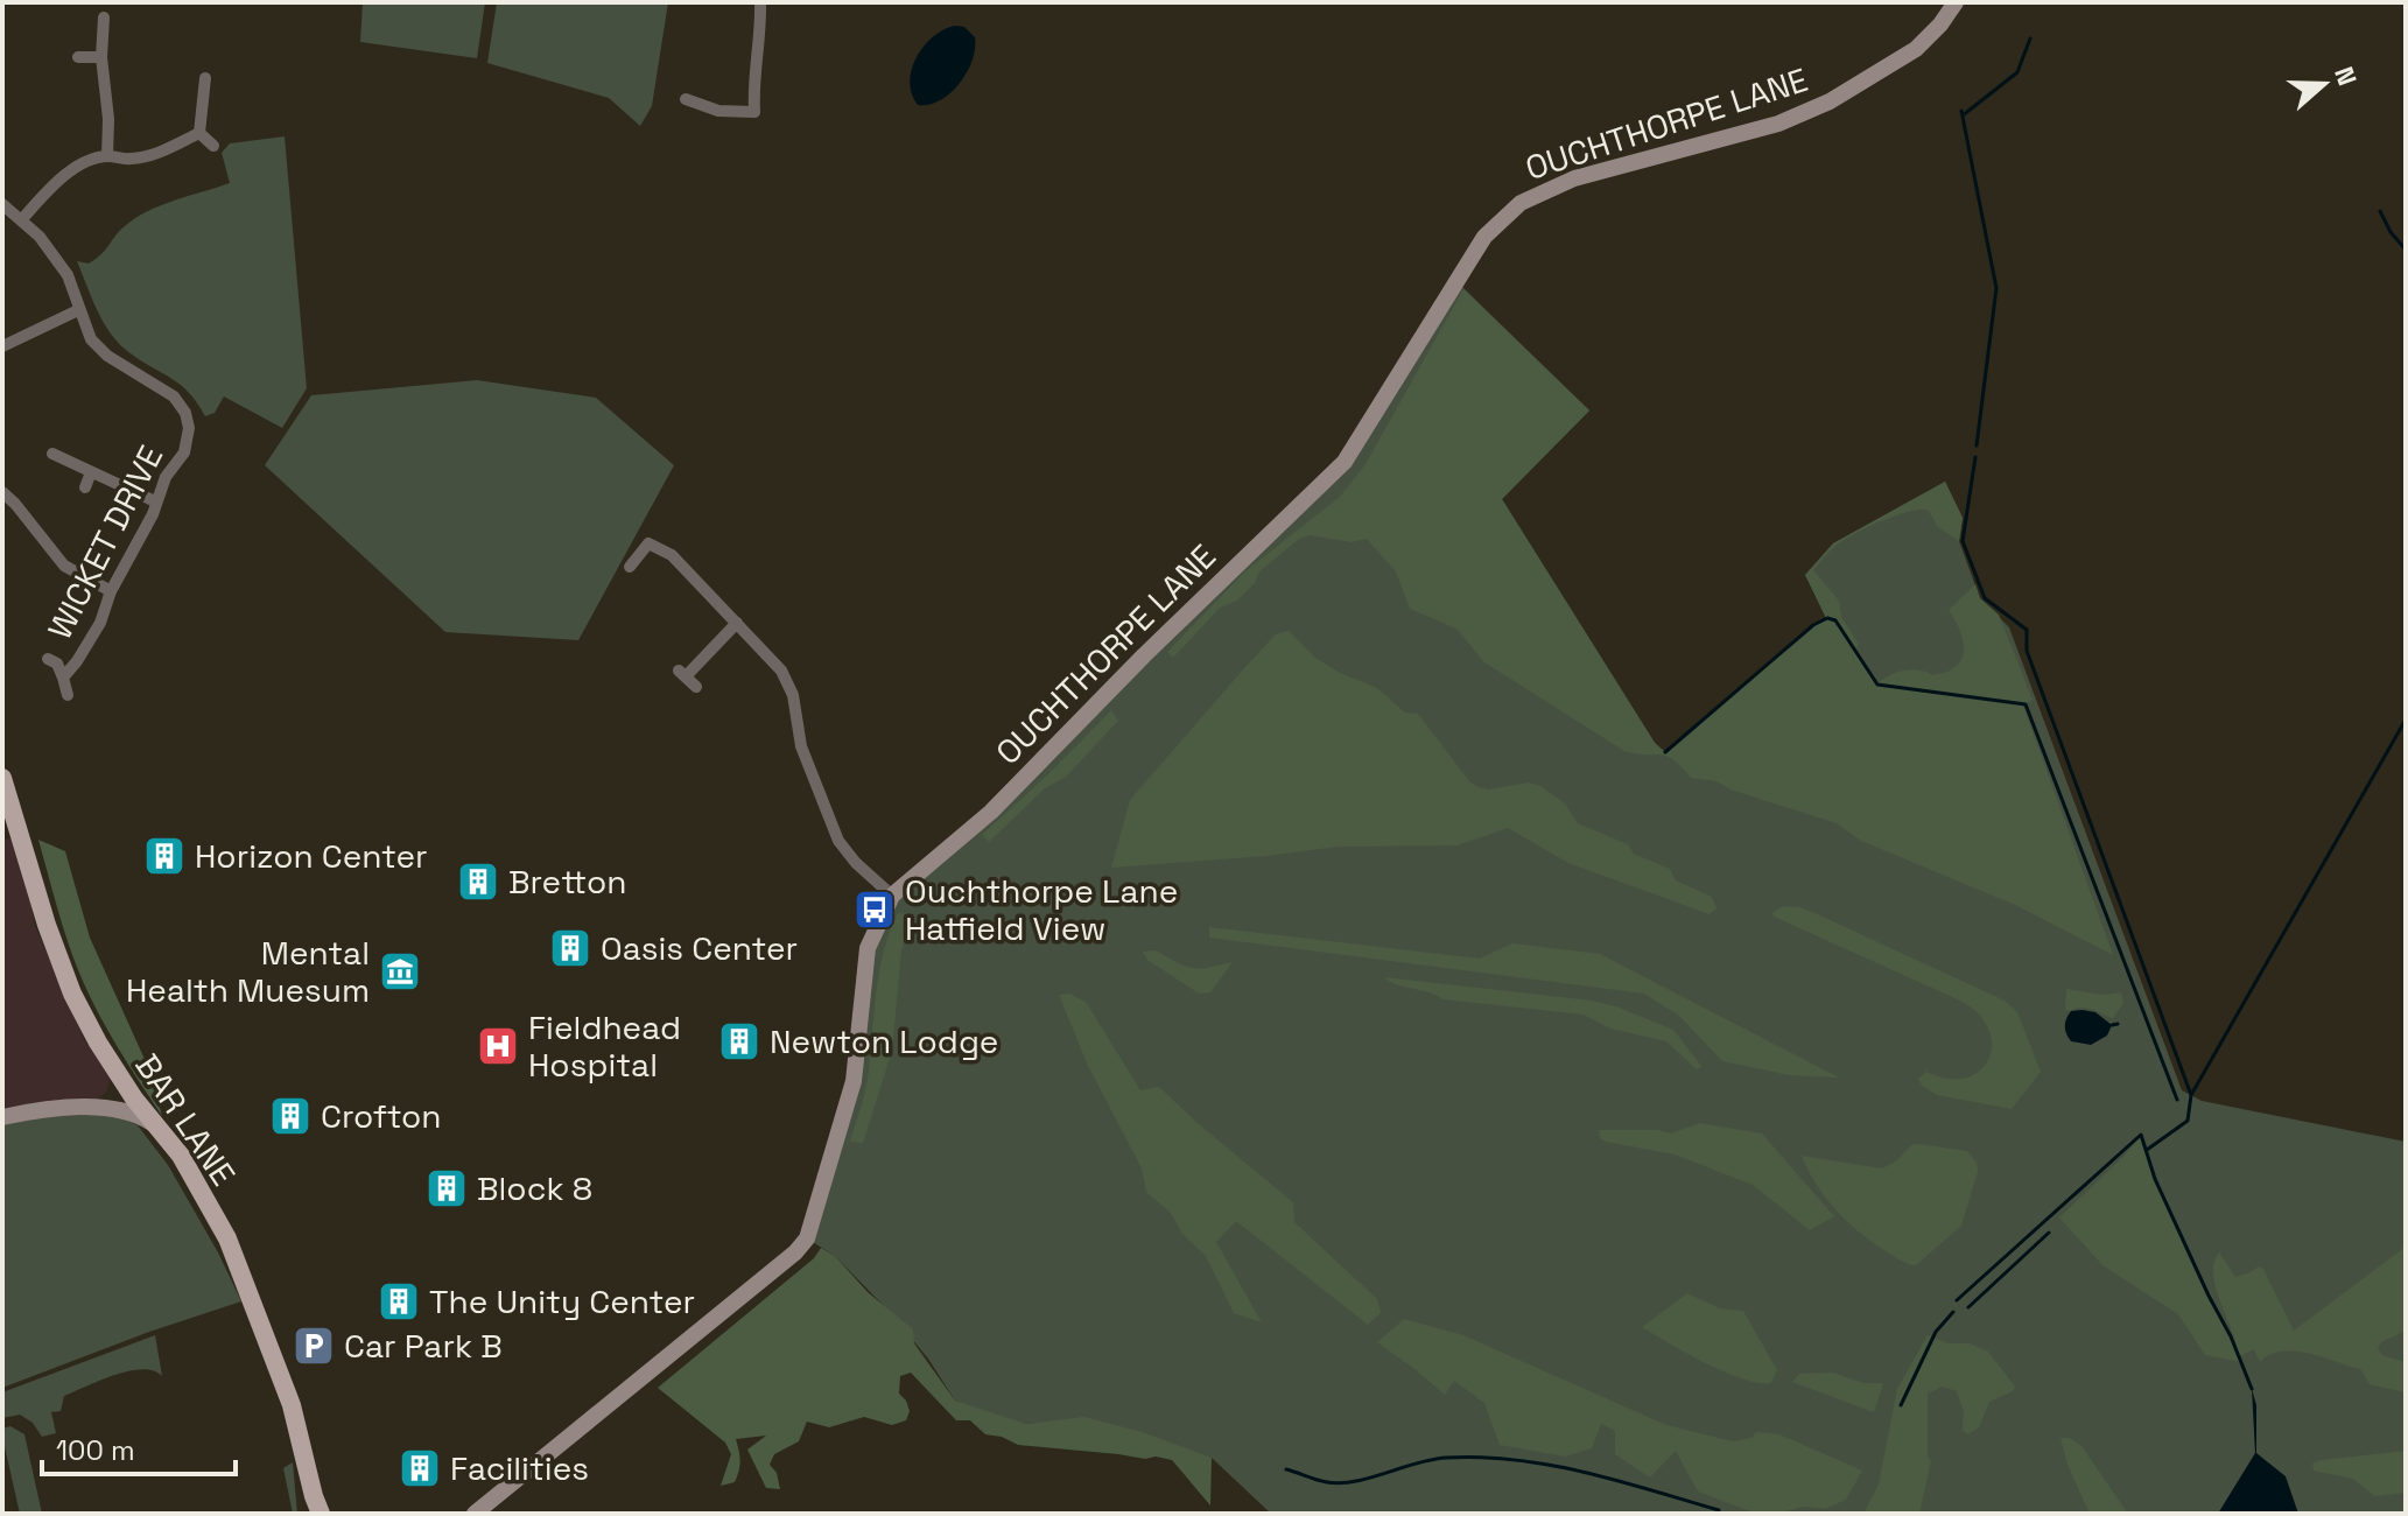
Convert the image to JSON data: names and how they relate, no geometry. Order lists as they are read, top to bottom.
{
  "streets": {
    "main road": ["BAR LANE"],
    "street": ["OUCHTHORPE LANE", "WICKET DRIVE"]
  },
  "places": {
    "building": [
      "Horizon Center",
      "Bretton",
      "Oasis Center",
      "Newton Lodge",
      "Crofton",
      "Block 8",
      "The Unity Center",
      "Facilities"
    ],
    "bus stop": ["Ouchthorpe Lane Hatfield View"],
    "museum": ["Mental Health Muesum"],
    "hospital": ["Fieldhead Hospital"],
    "parking": ["Car Park B"]
  },
  "scale_bar": "100 m",
  "north": "right"
}
